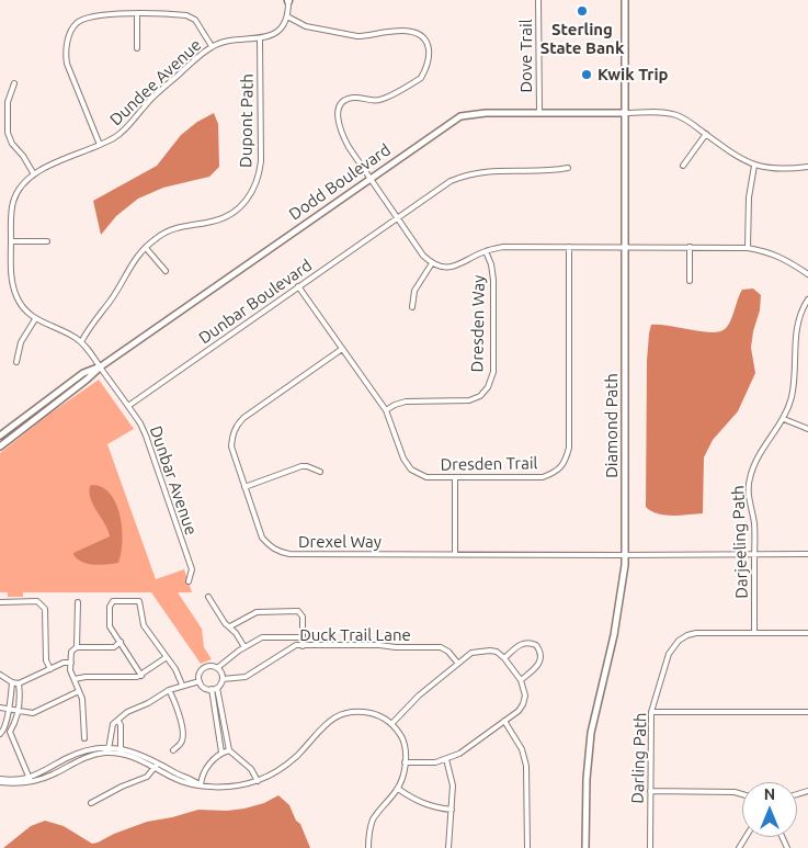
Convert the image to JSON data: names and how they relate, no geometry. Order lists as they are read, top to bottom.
{
  "streets": {
    "street": [
      "Dove Trail",
      "Dundee Avenue",
      "Dupont Path",
      "Dodd Boulevard",
      "Dunbar Boulevard",
      "Dresden Way",
      "Diamond Path",
      "Dresden Trail",
      "Dunbar Avenue",
      "Drexel Way",
      "Darjeeling Path",
      "Duck Trail Lane",
      "Darling Path"
    ]
  },
  "crossings": [
    ["Dove Trail", "Dodd Boulevard"],
    ["Dundee Avenue", "Dupont Path"],
    ["Dundee Avenue", "Dodd Boulevard"],
    ["Dundee Avenue", "Dunbar Avenue"],
    ["Dodd Boulevard", "Diamond Path"],
    ["Dodd Boulevard", "Dunbar Avenue"],
    ["Dunbar Boulevard", "Dresden Trail"],
    ["Dunbar Boulevard", "Dunbar Avenue"],
    ["Dresden Way", "Dresden Trail"],
    ["Diamond Path", "Drexel Way"],
    ["Dresden Trail", "Drexel Way"],
    ["Drexel Way", "Darjeeling Path"],
    ["Darjeeling Path", "Darling Path"]
  ],
  "places": ["Sterling State Bank", "Kwik Trip"],
  "north": "top"
}
